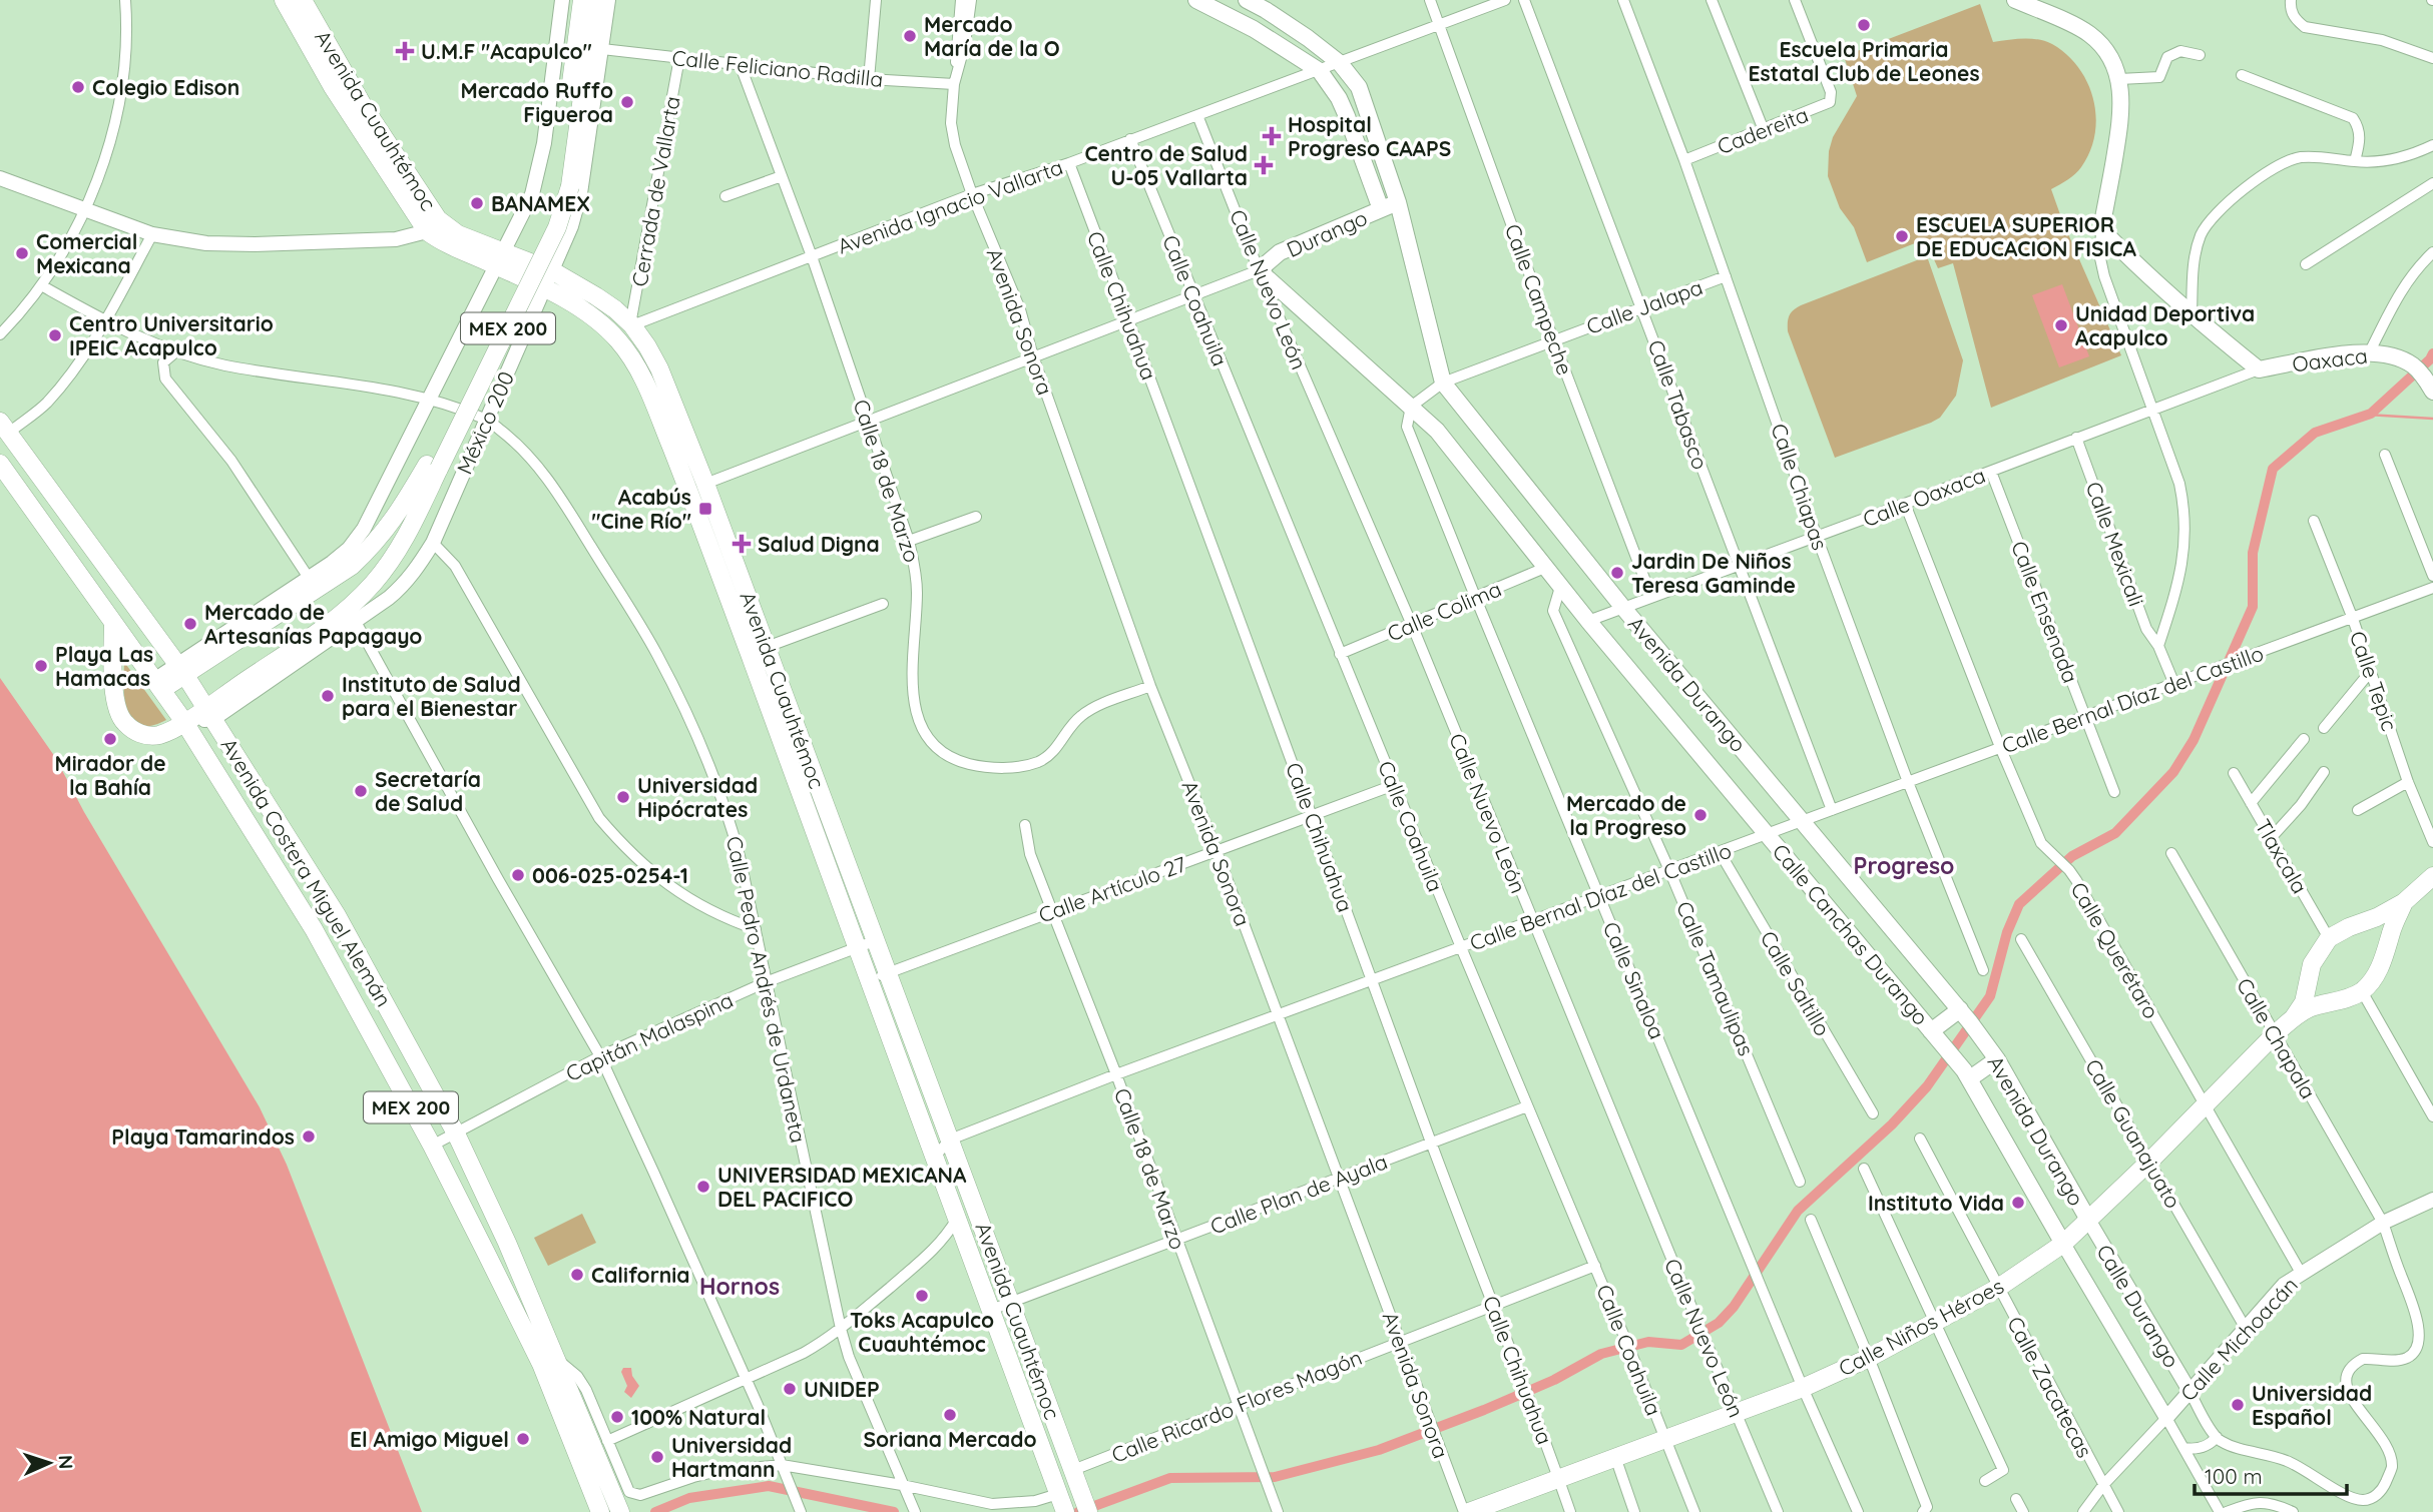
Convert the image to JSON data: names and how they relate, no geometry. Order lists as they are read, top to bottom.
{
  "streets": {
    "main road": [
      "Avenida Cuauhtémoc",
      "Durango",
      "MEX 200",
      "Oaxaca",
      "México 200",
      "Avenida Durango",
      "Avenida Costera Miguel Alemán",
      "Calle Canchas Durango",
      "Calle Niños Héroes"
    ],
    "street": [
      "Calle Feliciano Radilla",
      "Cadereita",
      "Cerrada de Vallarta",
      "Avenida Ignacio Vallarta",
      "Calle Nuevo León",
      "Calle Campeche",
      "Calle Coahuila",
      "Calle Chihuahua",
      "Calle Jalapa",
      "Avenida Sonora",
      "Calle Tabasco",
      "Calle 18 de Marzo",
      "Calle Chiapas",
      "Calle Oaxaca",
      "Calle Mexicali",
      "Calle Colima",
      "Calle Ensenada",
      "Calle Tepic",
      "Calle Bernal Díaz del Castillo",
      "Tlaxcala",
      "Calle Artículo 27",
      "Calle Querétaro",
      "Calle Tamaulipas",
      "Calle Sinaloa",
      "Calle Saltillo",
      "Calle Pedro Andrés de Urdaneta",
      "Capitán Malaspina",
      "Calle Chapala",
      "Calle Guanajuato",
      "Calle Plan de Ayala",
      "Calle Durango",
      "Calle Michoacán",
      "Calle Zacatecas",
      "Calle Ricardo Flores Magón"
    ]
  },
  "crossings": [
    ["Calle Feliciano Radilla", "Cerrada de Vallarta"],
    ["Calle Feliciano Radilla", "Avenida Sonora"],
    ["Calle Feliciano Radilla", "México 200"],
    ["Calle Feliciano Radilla", "Calle 18 de Marzo"],
    ["Avenida Cuauhtémoc", "Cerrada de Vallarta"],
    ["Avenida Cuauhtémoc", "Avenida Ignacio Vallarta"],
    ["Avenida Cuauhtémoc", "México 200"],
    ["Avenida Cuauhtémoc", "Calle Bernal Díaz del Castillo"],
    ["Avenida Cuauhtémoc", "Calle Artículo 27"],
    ["Avenida Cuauhtémoc", "Capitán Malaspina"],
    ["Avenida Cuauhtémoc", "Calle Plan de Ayala"],
    ["Avenida Cuauhtémoc", "Calle Ricardo Flores Magón"],
    ["Cadereita", "Calle Chiapas"],
    ["Cerrada de Vallarta", "Avenida Ignacio Vallarta"],
    ["Avenida Ignacio Vallarta", "Calle Nuevo León"],
    ["Avenida Ignacio Vallarta", "Calle Campeche"],
    ["Avenida Ignacio Vallarta", "Calle Coahuila"],
    ["Avenida Ignacio Vallarta", "Calle Chihuahua"],
    ["Avenida Ignacio Vallarta", "Avenida Sonora"],
    ["Avenida Ignacio Vallarta", "Calle 18 de Marzo"],
    ["Avenida Ignacio Vallarta", "Avenida Durango"],
    ["Durango", "Calle Nuevo León"],
    ["Durango", "Avenida Durango"],
    ["Calle Nuevo León", "Calle Colima"],
    ["Calle Nuevo León", "Calle Bernal Díaz del Castillo"],
    ["Calle Nuevo León", "Calle Niños Héroes"],
    ["Calle Campeche", "Calle Jalapa"],
    ["Calle Campeche", "Calle Oaxaca"],
    ["Calle Coahuila", "Calle Colima"],
    ["Calle Coahuila", "Calle Bernal Díaz del Castillo"],
    ["Calle Coahuila", "Calle Artículo 27"],
    ["Calle Coahuila", "Calle Plan de Ayala"],
    ["Calle Coahuila", "Calle Niños Héroes"],
    ["Calle Coahuila", "Calle Ricardo Flores Magón"],
    ["Calle Chihuahua", "Calle Bernal Díaz del Castillo"],
    ["Calle Chihuahua", "Calle Artículo 27"],
    ["Calle Chihuahua", "Calle Plan de Ayala"],
    ["Calle Chihuahua", "Calle Niños Héroes"],
    ["Calle Chihuahua", "Calle Ricardo Flores Magón"],
    ["Calle Jalapa", "Calle Tabasco"],
    ["Calle Jalapa", "Calle Chiapas"],
    ["Calle Jalapa", "Avenida Durango"],
    ["Calle Jalapa", "Calle Canchas Durango"],
    ["Calle Jalapa", "Calle Sinaloa"],
    ["Avenida Sonora", "Calle 18 de Marzo"],
    ["Avenida Sonora", "Calle Bernal Díaz del Castillo"],
    ["Avenida Sonora", "Calle Artículo 27"],
    ["Avenida Sonora", "Calle Plan de Ayala"],
    ["Avenida Sonora", "Calle Niños Héroes"],
    ["Avenida Sonora", "Calle Ricardo Flores Magón"],
    ["MEX 200", "México 200"],
    ["MEX 200", "Avenida Costera Miguel Alemán"],
    ["Oaxaca", "Calle Oaxaca"],
    ["Calle Tabasco", "Calle Oaxaca"],
    ["Calle Tabasco", "Calle Bernal Díaz del Castillo"],
    ["México 200", "Avenida Costera Miguel Alemán"],
    ["México 200", "Calle Pedro Andrés de Urdaneta"],
    ["Calle 18 de Marzo", "Calle Bernal Díaz del Castillo"],
    ["Calle 18 de Marzo", "Calle Artículo 27"],
    ["Calle 18 de Marzo", "Calle Plan de Ayala"],
    ["Calle 18 de Marzo", "Calle Ricardo Flores Magón"],
    ["Calle Chiapas", "Calle Oaxaca"],
    ["Calle Chiapas", "Calle Bernal Díaz del Castillo"],
    ["Calle Oaxaca", "Calle Mexicali"],
    ["Calle Oaxaca", "Calle Ensenada"],
    ["Calle Oaxaca", "Avenida Durango"],
    ["Calle Oaxaca", "Calle Canchas Durango"],
    ["Calle Oaxaca", "Calle Querétaro"],
    ["Calle Mexicali", "Calle Bernal Díaz del Castillo"],
    ["Calle Colima", "Calle Canchas Durango"],
    ["Calle Colima", "Calle Sinaloa"],
    ["Calle Ensenada", "Calle Bernal Díaz del Castillo"],
    ["Calle Tepic", "Calle Bernal Díaz del Castillo"],
    ["Avenida Durango", "Calle Bernal Díaz del Castillo"],
    ["Avenida Durango", "Calle Durango"],
    ["Avenida Durango", "Calle Niños Héroes"],
    ["Calle Bernal Díaz del Castillo", "Calle Canchas Durango"],
    ["Calle Bernal Díaz del Castillo", "Calle Querétaro"],
    ["Calle Bernal Díaz del Castillo", "Calle Tamaulipas"],
    ["Calle Bernal Díaz del Castillo", "Calle Sinaloa"],
    ["Calle Bernal Díaz del Castillo", "Calle Saltillo"],
    ["Avenida Costera Miguel Alemán", "Capitán Malaspina"],
    ["Calle Canchas Durango", "Calle Tamaulipas"],
    ["Calle Canchas Durango", "Calle Sinaloa"],
    ["Calle Canchas Durango", "Calle Niños Héroes"],
    ["Calle Canchas Durango", "Calle Michoacán"],
    ["Calle Querétaro", "Calle Niños Héroes"],
    ["Calle Querétaro", "Calle Michoacán"],
    ["Calle Sinaloa", "Calle Niños Héroes"],
    ["Calle Pedro Andrés de Urdaneta", "Capitán Malaspina"],
    ["Calle Chapala", "Calle Niños Héroes"],
    ["Calle Chapala", "Calle Michoacán"],
    ["Calle Guanajuato", "Calle Niños Héroes"],
    ["Calle Guanajuato", "Calle Michoacán"],
    ["Calle Durango", "Calle Niños Héroes"],
    ["Calle Durango", "Calle Michoacán"],
    ["Calle Niños Héroes", "Calle Zacatecas"],
    ["Calle Michoacán", "Calle Zacatecas"]
  ],
  "districts": ["Progreso", "Hornos"],
  "places": {
    "other": [
      "Escuela Primaria Estatal Club de Leones",
      "Mercado María de la O",
      "Colegio Edison",
      "Mercado Ruffo Figueroa",
      "BANAMEX",
      "ESCUELA SUPERIOR DE EDUCACION FISICA",
      "Comercial Mexicana",
      "Unidad Deportiva Acapulco",
      "Centro Universitario IPEIC Acapulco",
      "Jardin De Niños Teresa Gaminde",
      "Mercado de Artesanías Papagayo",
      "Playa Las Hamacas",
      "Instituto de Salud para el Bienestar",
      "Mirador de la Bahía",
      "Secretaría de Salud",
      "Universidad Hipócrates",
      "Mercado de la Progreso",
      "006-025-0254-1",
      "Playa Tamarindos",
      "UNIVERSIDAD MEXICANA DEL PACIFICO",
      "Instituto Vida",
      "California",
      "Toks Acapulco Cuauhtémoc",
      "UNIDEP",
      "Universidad Español",
      "Soriana Mercado",
      "100% Natural",
      "El Amigo Miguel",
      "Universidad Hartmann"
    ],
    "health": [
      "U.M.F \"Acapulco\"",
      "Hospital Progreso CAAPS",
      "Centro de Salud U-05 Vallarta",
      "Salud Digna"
    ],
    "transit": ["Acabús \"Cine Río\""]
  },
  "scale_bar": "100 m",
  "north": "right"
}
